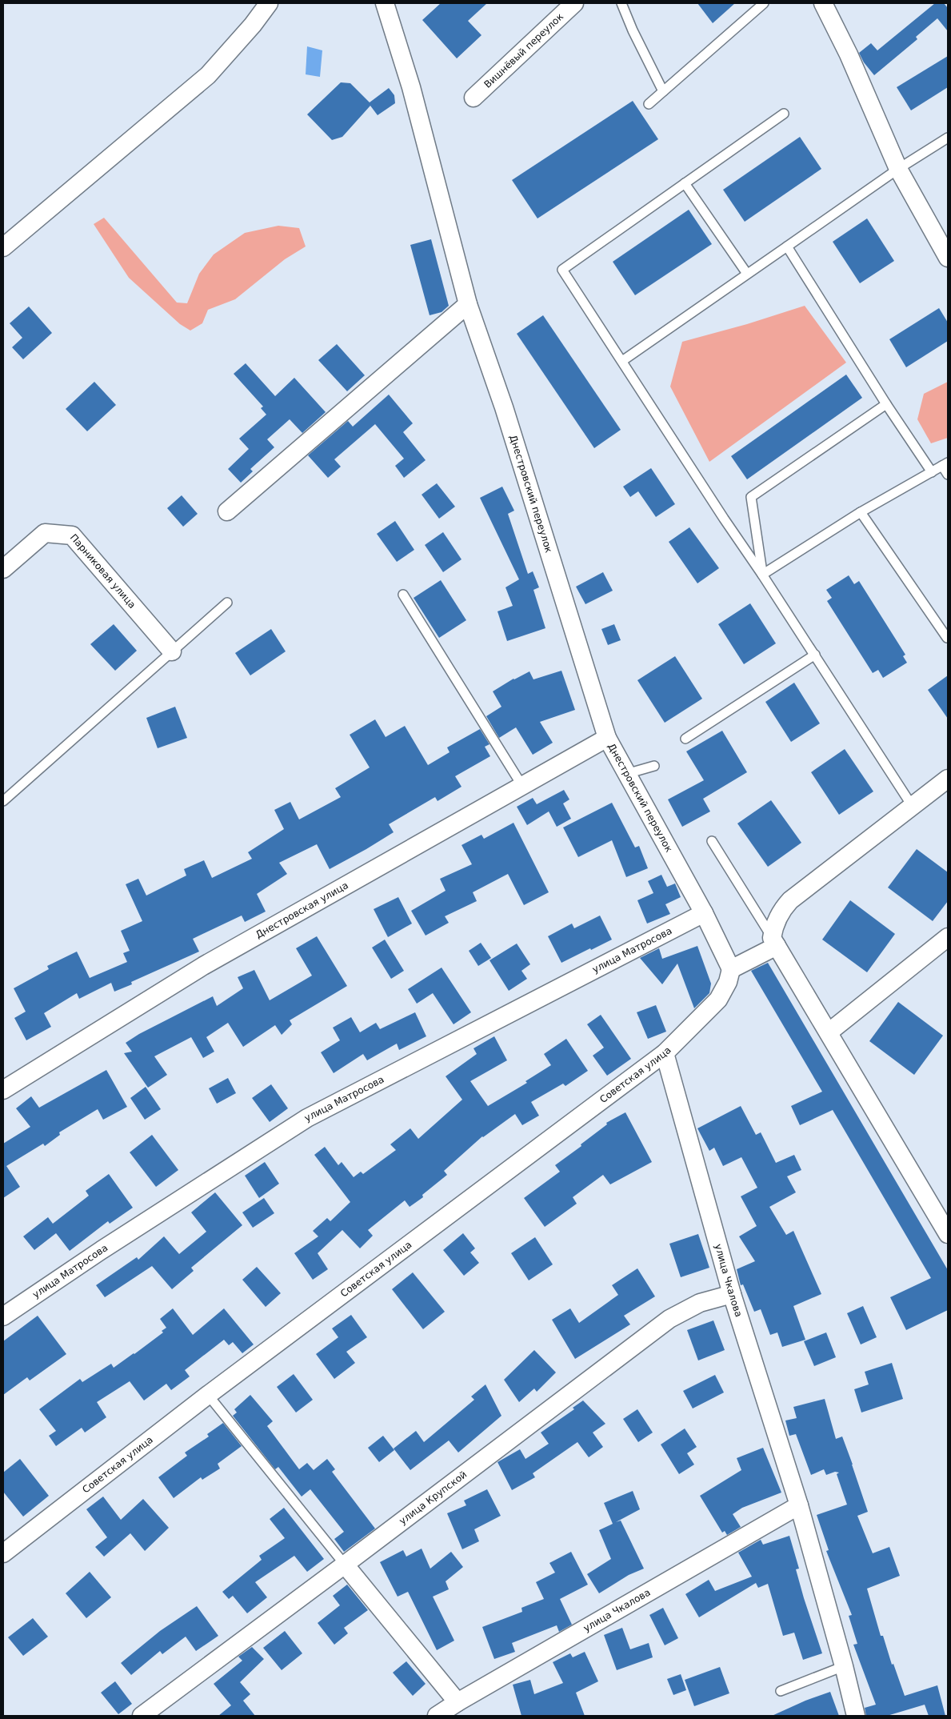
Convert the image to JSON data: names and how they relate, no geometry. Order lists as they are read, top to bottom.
{
  "streets": {
    "street": [
      "Вишнёвый переулок",
      "Днестровский переулок",
      "Парниковая улица",
      "Днестровская улица",
      "улица Матросова",
      "Советская улица",
      "улица Чкалова",
      "улица Крупской"
    ]
  },
  "crossings": [
    ["Днестровский переулок", "Днестровская улица"],
    ["Днестровский переулок", "улица Матросова"],
    ["Днестровский переулок", "Советская улица"],
    ["Советская улица", "улица Чкалова"],
    ["улица Чкалова", "улица Крупской"]
  ]
}
